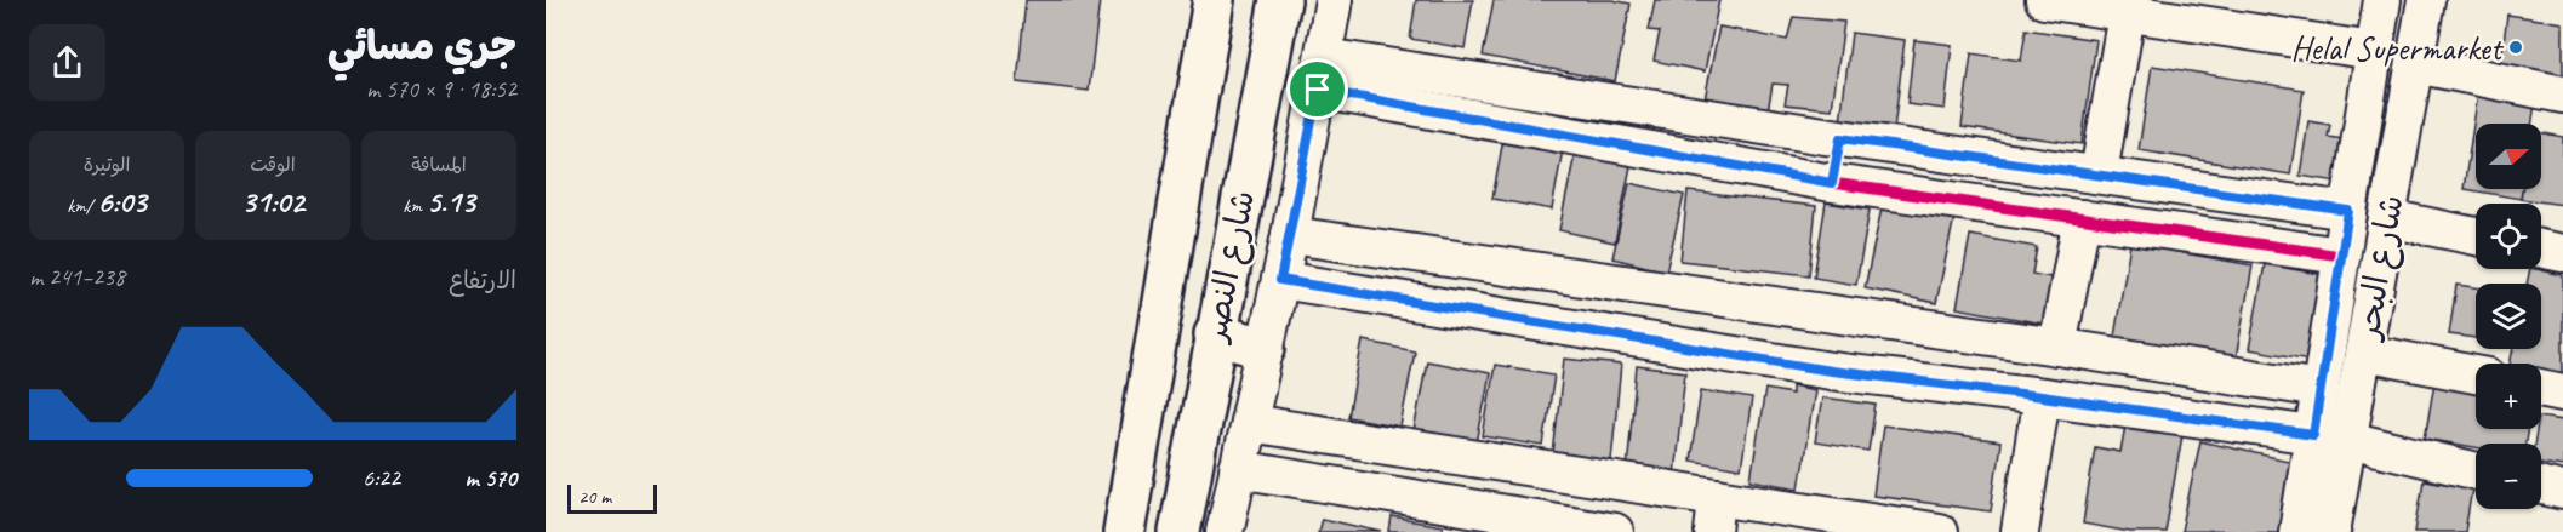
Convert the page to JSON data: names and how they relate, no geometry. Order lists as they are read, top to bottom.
{
  "streets": {
    "main road": ["شارع النصر"],
    "street": ["شارع البحر"]
  },
  "places": ["Helal Supermarket"],
  "scale_bar": "20 m",
  "north": "right",
  "page": {
    "heading": ["جري مسائي", "18:52 · 9 × 570 m"],
    "map_buttons": ["+", "−"],
    "stats": [
      ["المسافة", "5.13 km"],
      ["الوقت", "31:02"],
      ["الوتيرة", "6:03 /km"]
    ],
    "chart": ["الارتفاع", "238–241 m"],
    "list": [
      {
        "name": "570 m",
        "note": "6:22"
      }
    ],
    "scale": "20 m"
  }
}
